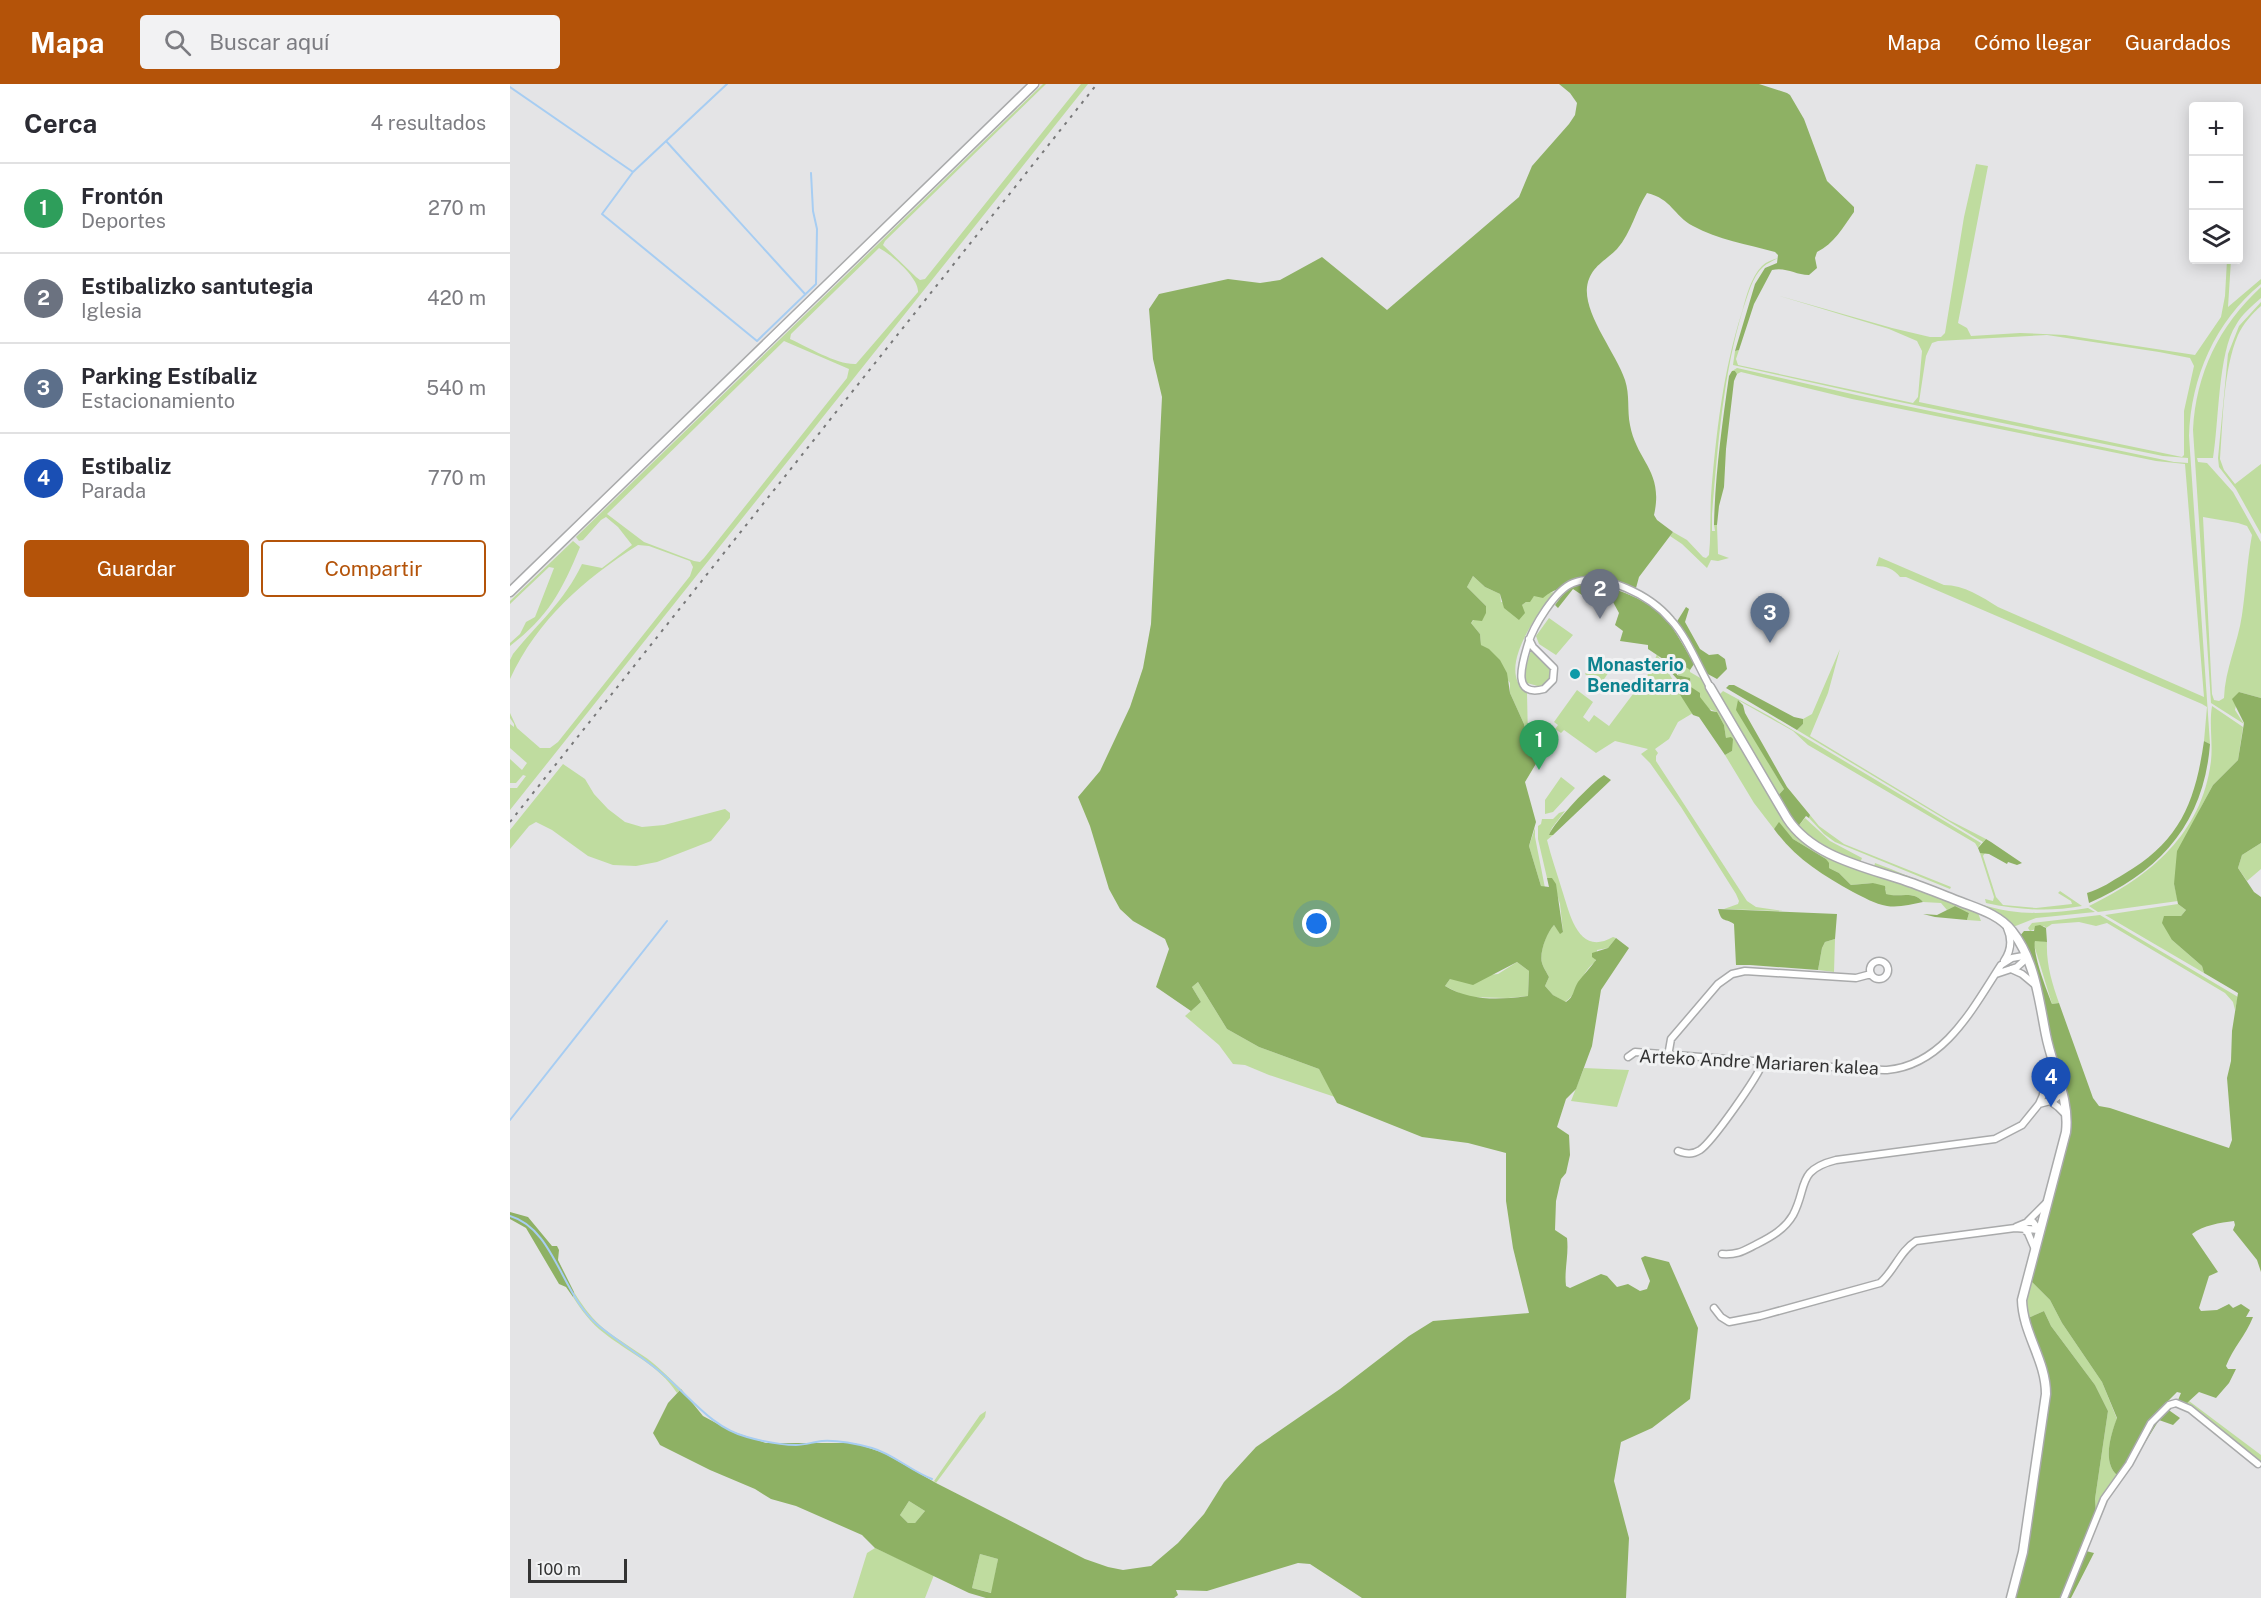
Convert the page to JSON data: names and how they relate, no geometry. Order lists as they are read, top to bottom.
{
  "streets": {
    "street": ["Arteko Andre Mariaren kalea"]
  },
  "places": ["Monasterio Beneditarra"],
  "scale_bar": "100 m",
  "page": {
    "header": "Mapa",
    "search": "Buscar aquí",
    "nav": ["Mapa", "Cómo llegar", "Guardados"],
    "heading": ["Cerca", "4 resultados"],
    "map_buttons": ["+", "−"],
    "list": [
      {
        "mark": "1",
        "name": "Frontón",
        "note": "Deportes",
        "value": "270 m"
      },
      {
        "mark": "2",
        "name": "Estibalizko santutegia",
        "note": "Iglesia",
        "value": "420 m"
      },
      {
        "mark": "3",
        "name": "Parking Estíbaliz",
        "note": "Estacionamiento",
        "value": "540 m"
      },
      {
        "mark": "4",
        "name": "Estibaliz",
        "note": "Parada",
        "value": "770 m"
      }
    ],
    "buttons": ["Guardar", "Compartir"],
    "pins": [
      "2",
      "3",
      "1",
      "4"
    ],
    "scale": "100 m"
  }
}
